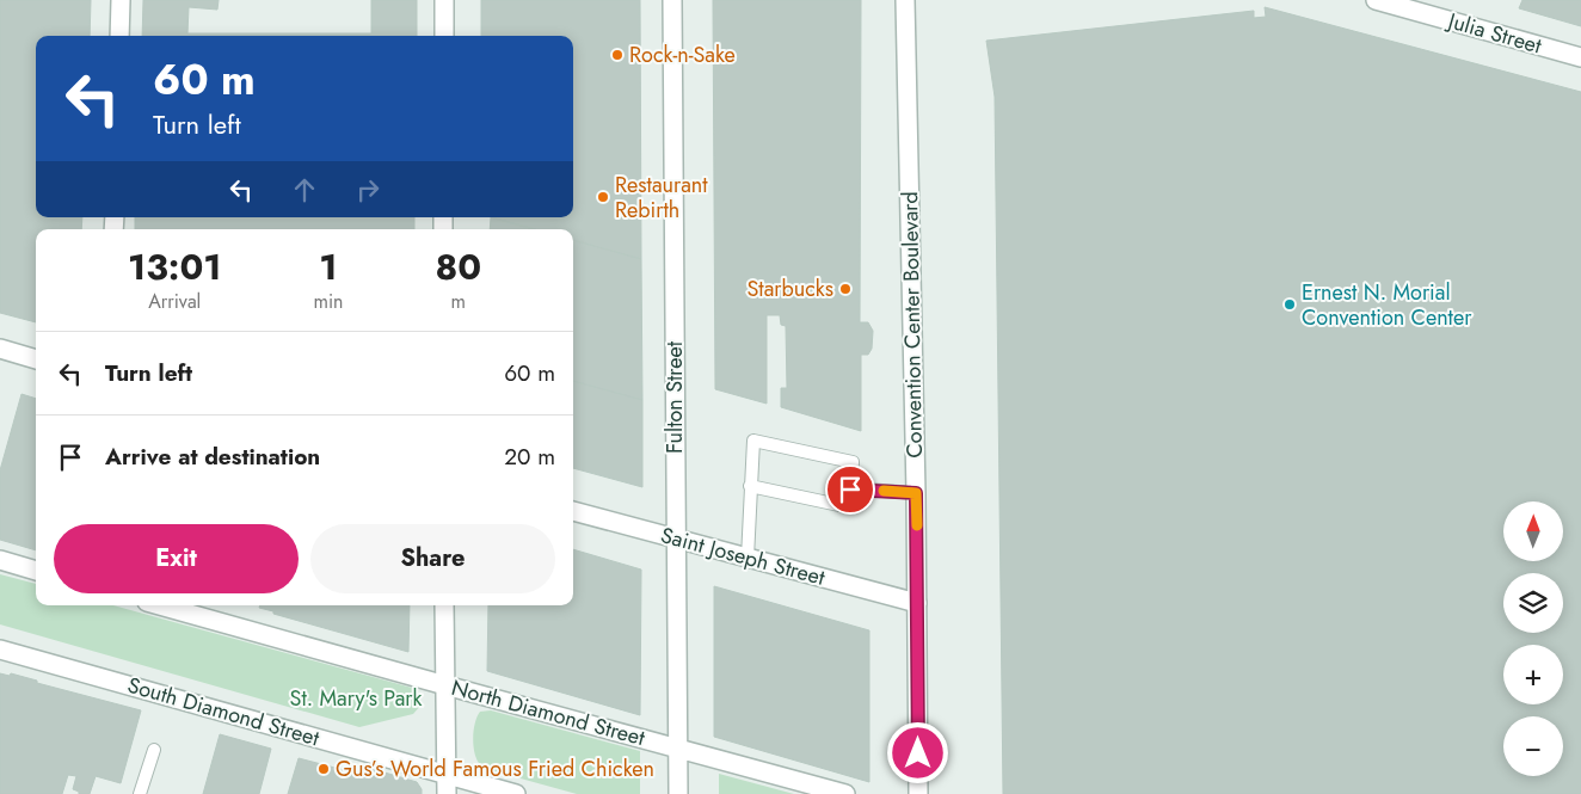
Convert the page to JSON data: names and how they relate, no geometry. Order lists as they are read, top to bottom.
{
  "streets": {
    "street": [
      "Julia Street",
      "Convention Center Boulevard",
      "Fulton Street",
      "Saint Joseph Street",
      "South Diamond Street",
      "North Diamond Street"
    ]
  },
  "crossings": [
    ["Convention Center Boulevard", "Saint Joseph Street"],
    ["Fulton Street", "Saint Joseph Street"],
    ["Fulton Street", "North Diamond Street"]
  ],
  "parks": ["St. Mary's Park"],
  "places": [
    "Rock-n-Sake",
    "Restaurant Rebirth",
    "Starbucks",
    "Ernest N. Morial Convention Center",
    "Gus’s World Famous Fried Chicken"
  ],
  "north": "top",
  "page": {
    "turn": ["60 m", "Turn left"],
    "eta": [
      "13:01",
      "Arrival",
      "1",
      "min",
      "80",
      "m"
    ],
    "list": [
      {
        "name": "Turn left",
        "value": "60 m"
      },
      {
        "name": "Arrive at destination",
        "value": "20 m"
      }
    ],
    "map_buttons": ["+", "−"],
    "buttons": ["Exit", "Share"]
  }
}
